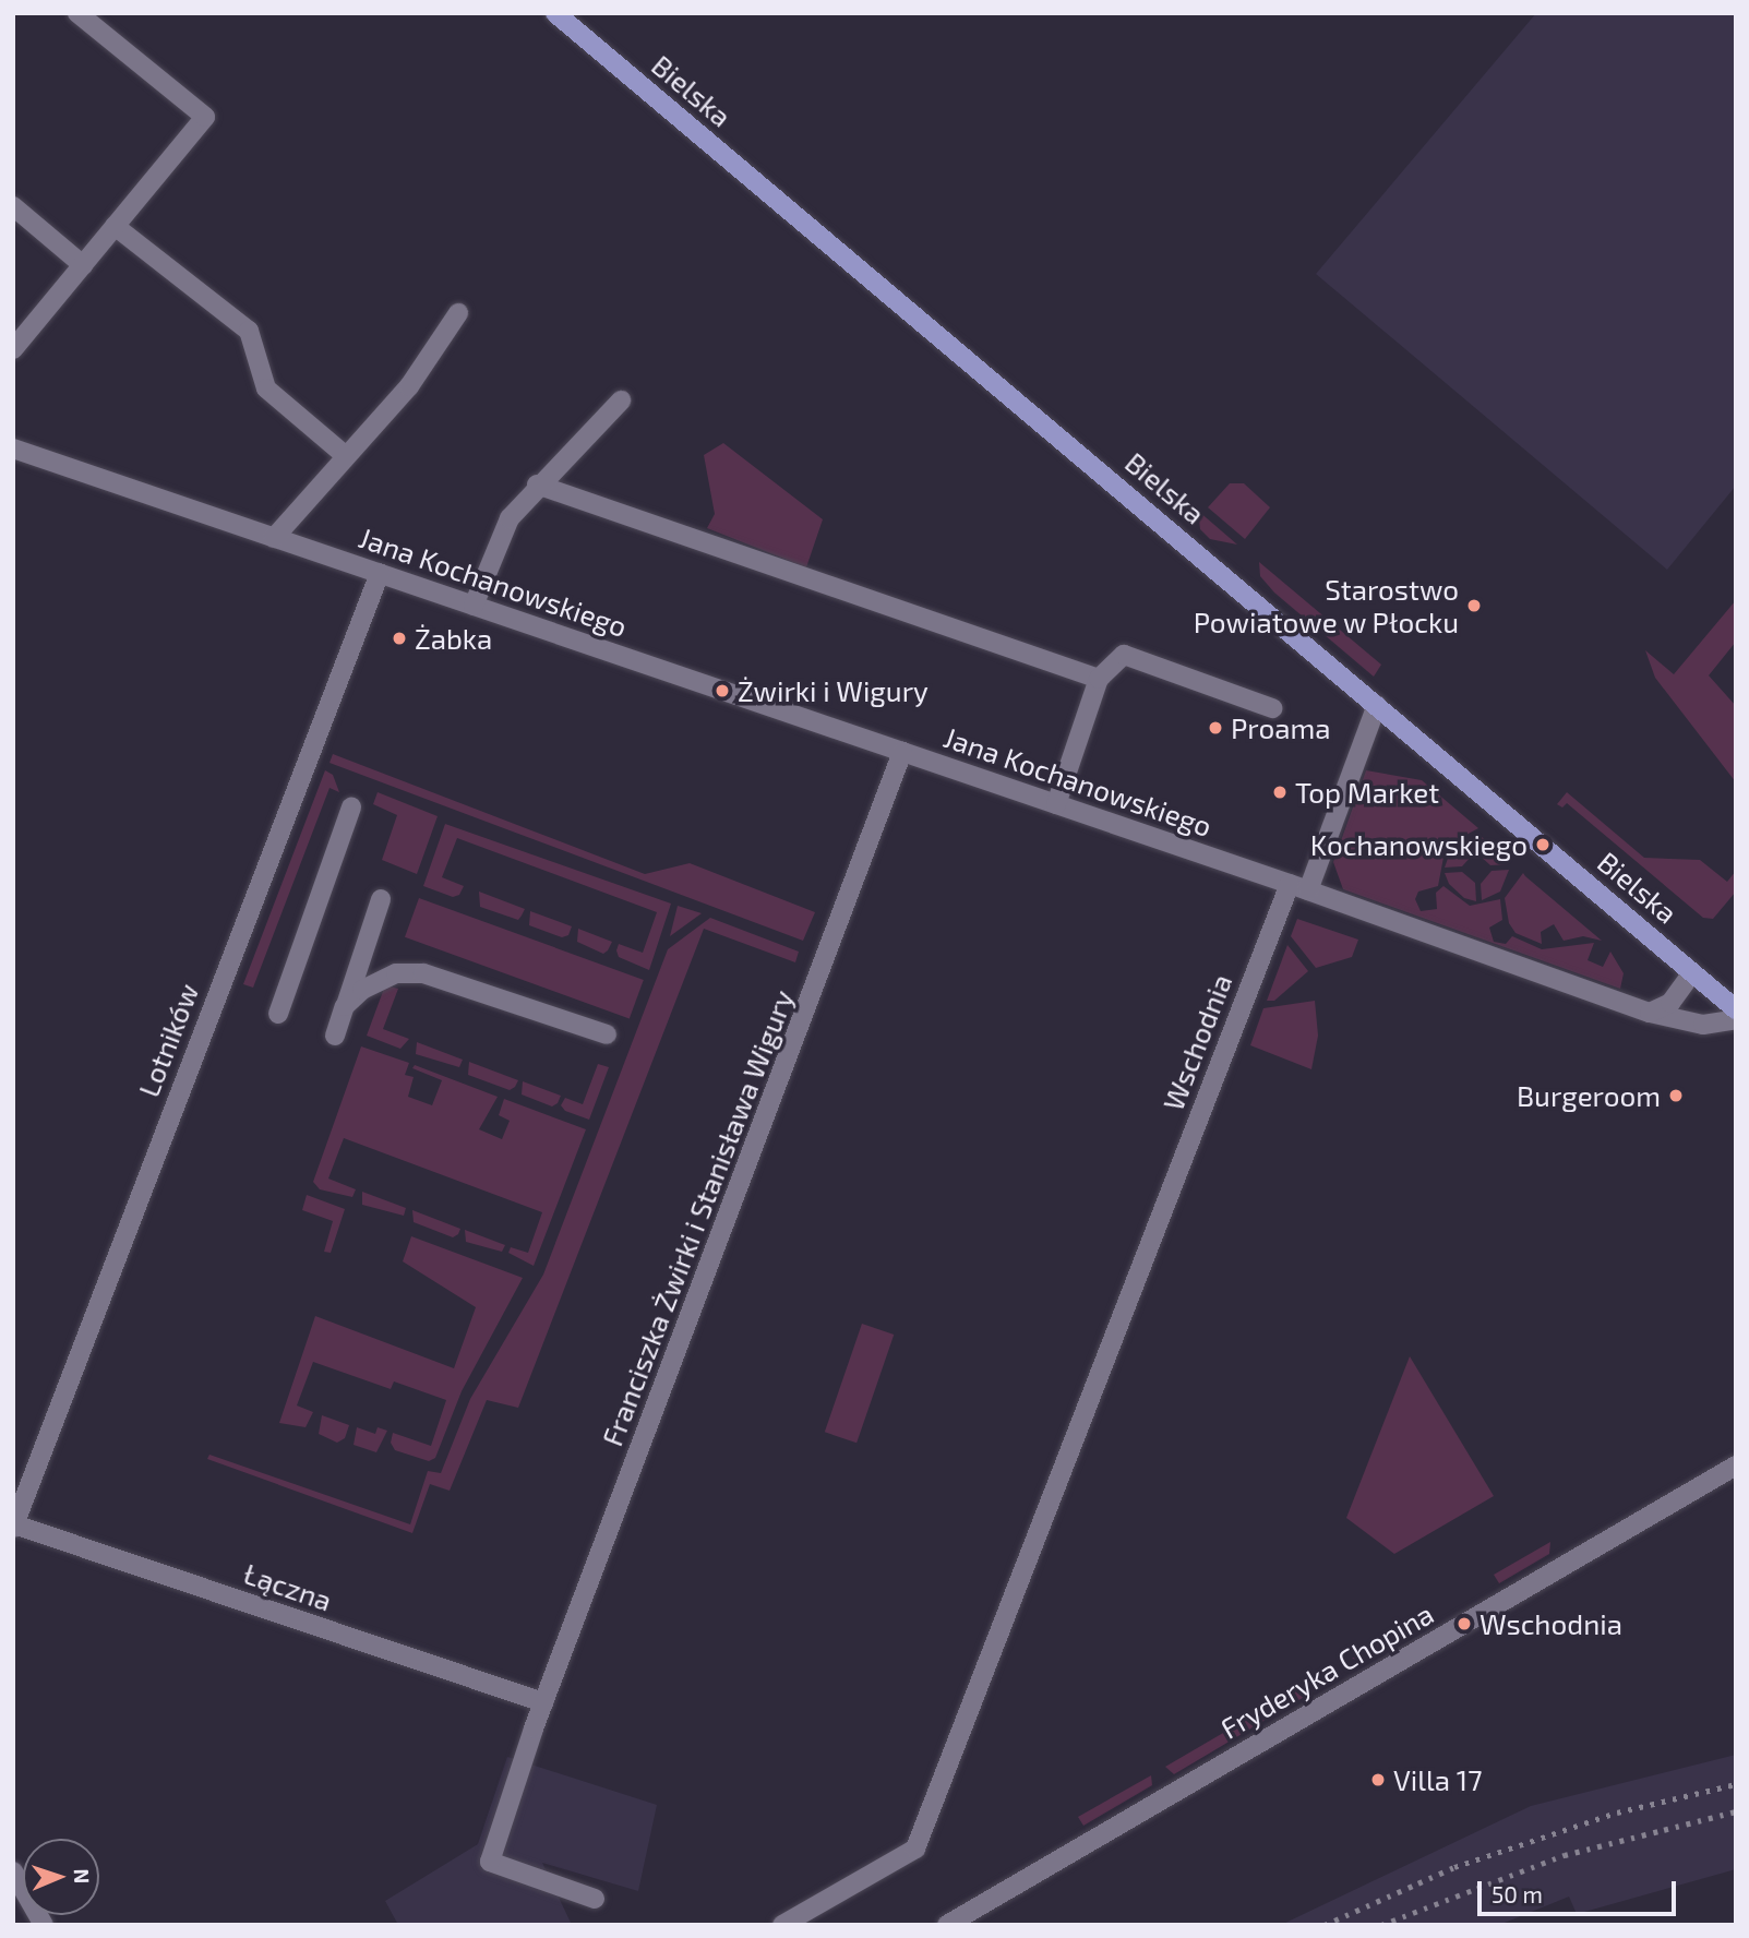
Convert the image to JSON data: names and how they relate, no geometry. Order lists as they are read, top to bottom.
{
  "streets": {
    "main road": ["Bielska"],
    "street": [
      "Jana Kochanowskiego",
      "Lotników",
      "Wschodnia",
      "Franciszka Żwirki i Stanisława Wigury",
      "Łączna",
      "Fryderyka Chopina"
    ]
  },
  "crossings": [
    ["Bielska", "Wschodnia"],
    ["Jana Kochanowskiego", "Lotników"],
    ["Jana Kochanowskiego", "Wschodnia"],
    ["Jana Kochanowskiego", "Franciszka Żwirki i Stanisława Wigury"],
    ["Lotników", "Łączna"],
    ["Franciszka Żwirki i Stanisława Wigury", "Łączna"]
  ],
  "places": [
    "Starostwo Powiatowe w Płocku",
    "Żabka",
    "Żwirki i Wigury",
    "Proama",
    "Top Market",
    "Kochanowskiego",
    "Burgeroom",
    "Wschodnia",
    "Villa 17"
  ],
  "scale_bar": "50 m",
  "north": "right"
}
